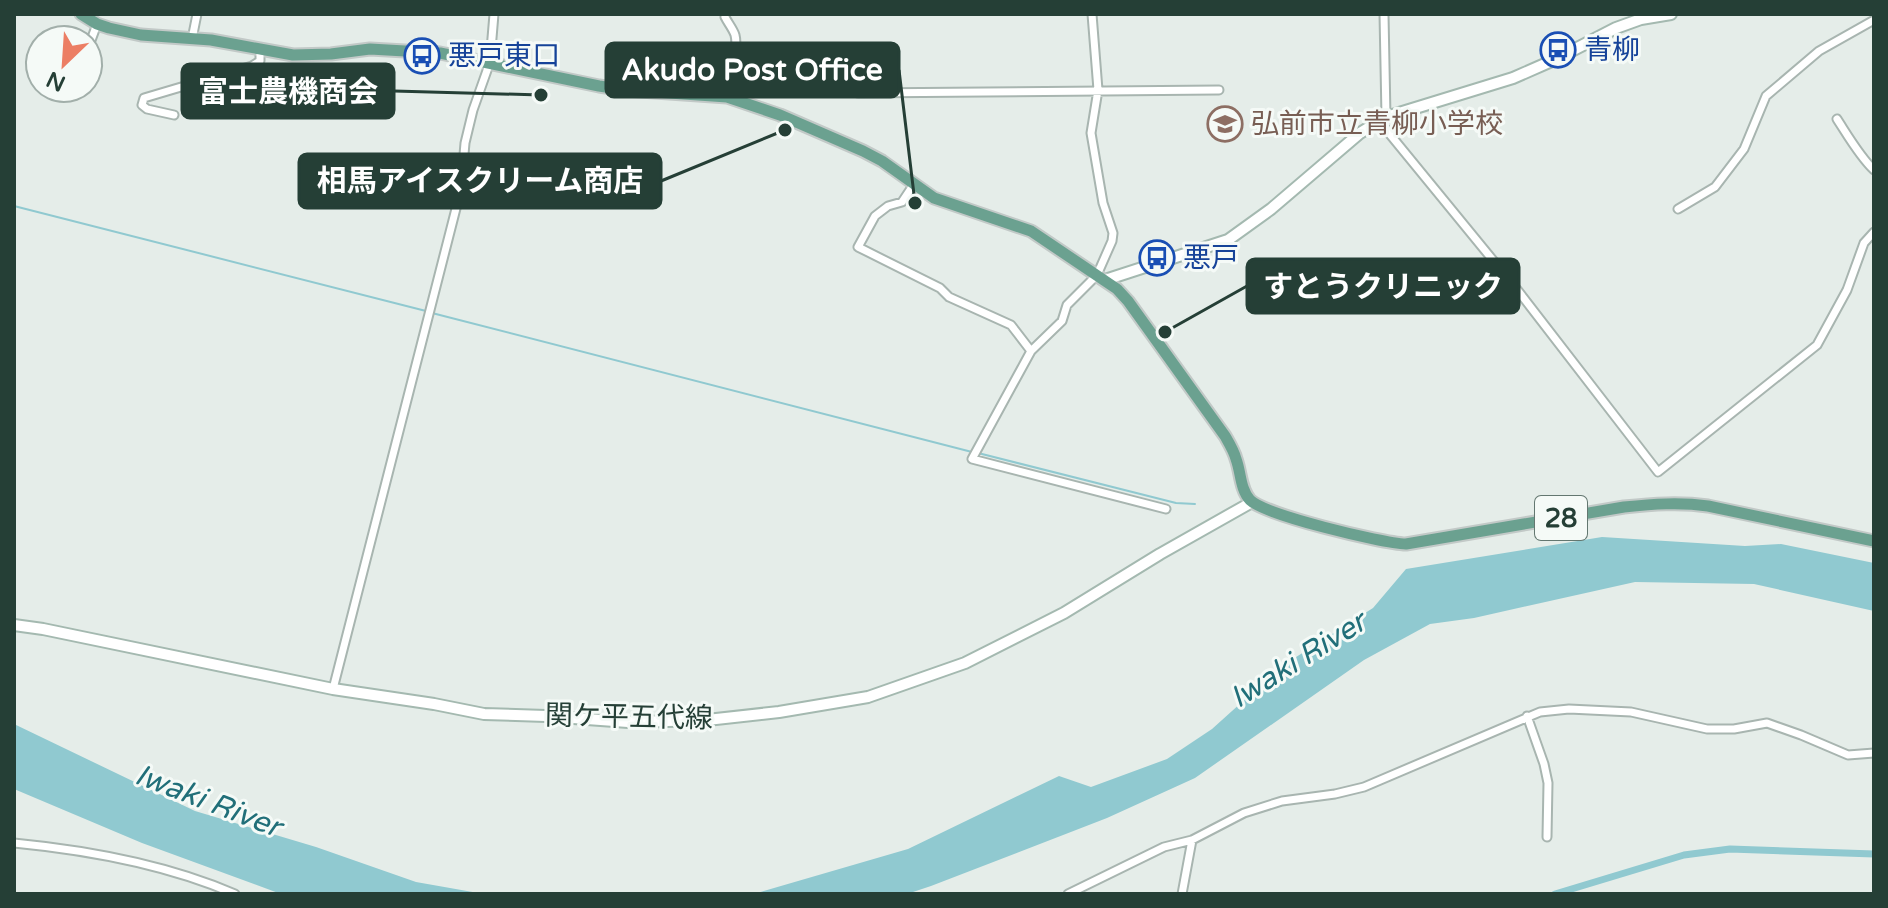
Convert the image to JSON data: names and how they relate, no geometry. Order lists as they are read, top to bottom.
{
  "streets": {
    "main road": ["28", "関ケ平五代線"]
  },
  "crossings": [
    ["28", "関ケ平五代線"]
  ],
  "water": ["Iwaki River"],
  "places": {
    "bus stop": ["青柳", "悪戸東口", "悪戸"],
    "other": [
      "富士農機商会",
      "相馬アイスクリーム商店",
      "Akudo Post Office",
      "すとうクリニック"
    ],
    "school or university": ["弘前市立青柳小学校"]
  },
  "north": "bottom left"
}
